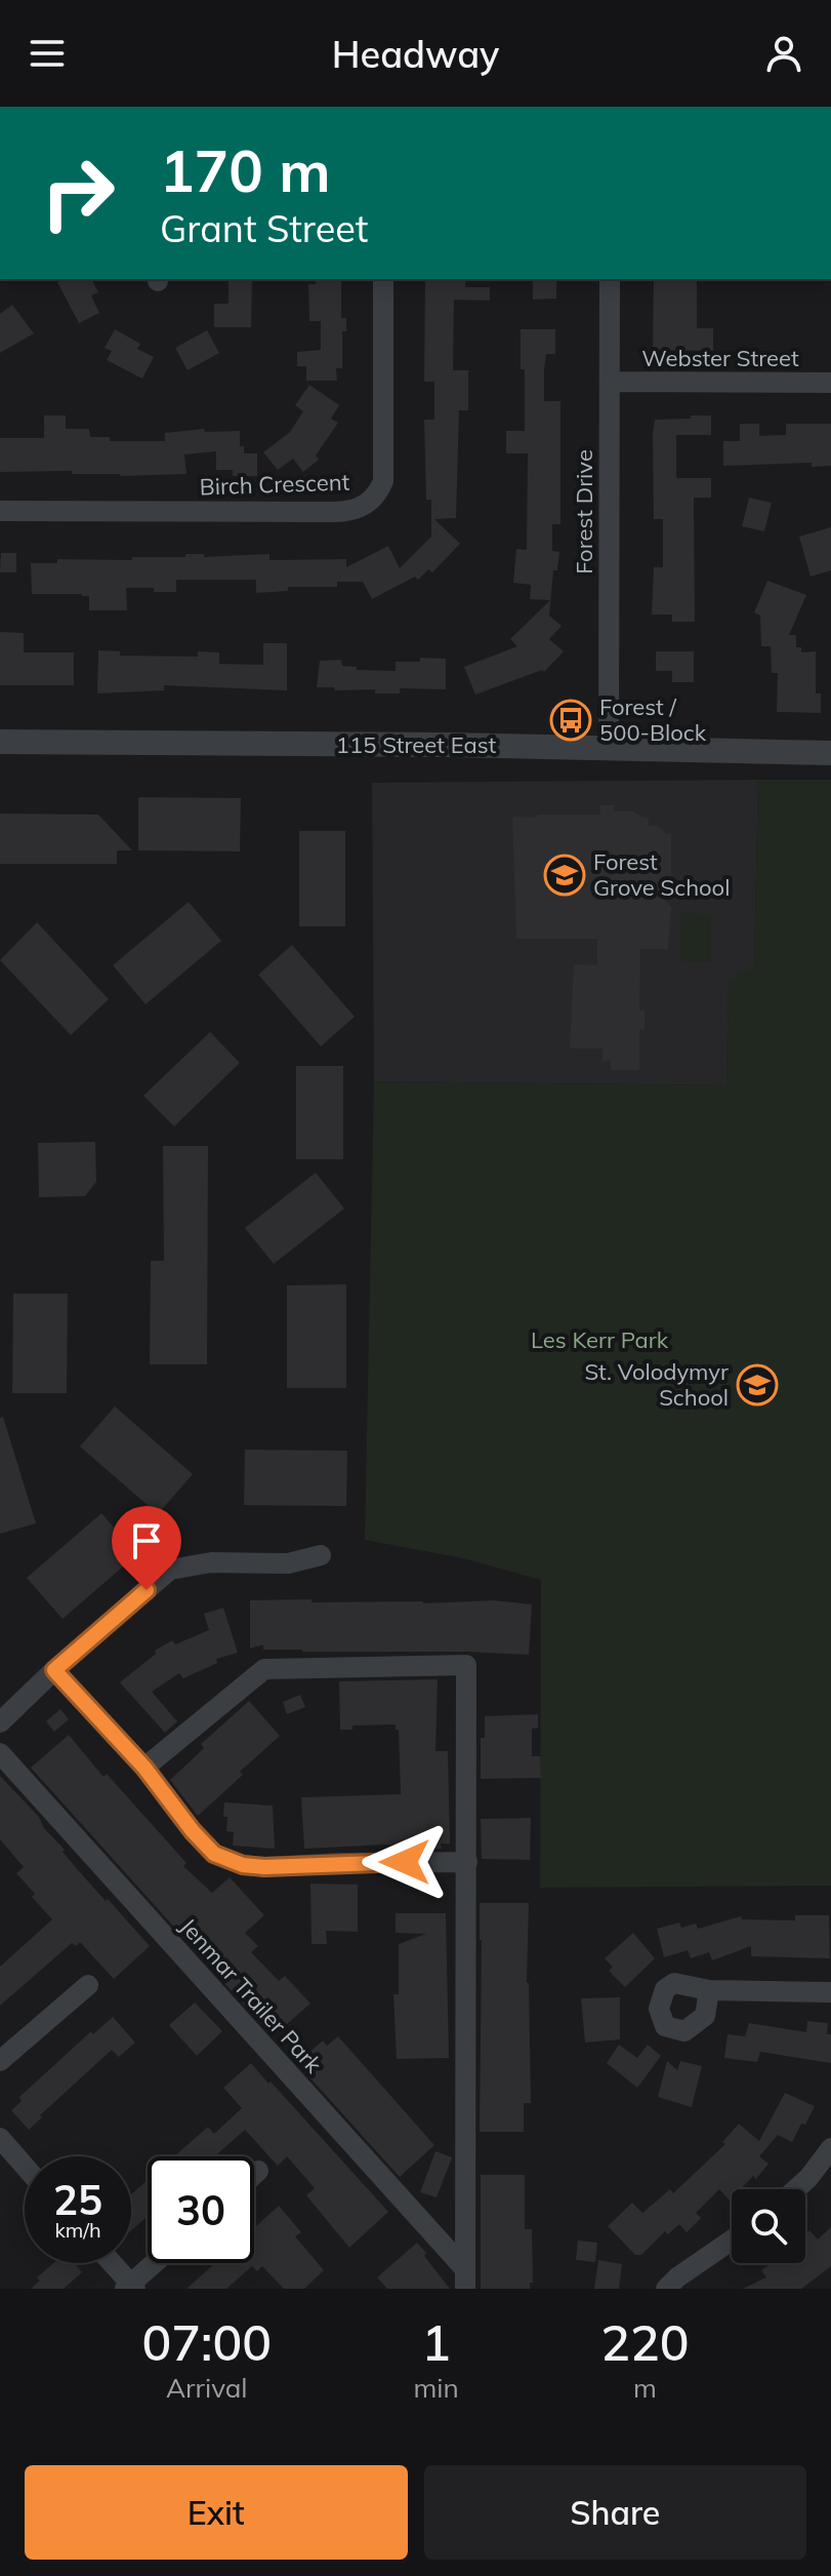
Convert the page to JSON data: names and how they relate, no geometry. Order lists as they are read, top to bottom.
{
  "streets": {
    "street": [
      "Webster Street",
      "Birch Crescent",
      "Forest Drive",
      "115 Street East",
      "Jenmar Trailer Park"
    ]
  },
  "crossings": [
    ["Webster Street", "Forest Drive"],
    ["Forest Drive", "115 Street East"]
  ],
  "parks": ["Les Kerr Park"],
  "places": {
    "bus stop": ["Forest / 500-Block"],
    "school or university": ["Forest Grove School", "St. Volodymyr School"]
  },
  "page": {
    "header": "Headway",
    "turn": ["170 m", "Grant Street"],
    "speed": "25 km/h",
    "limit": "30",
    "eta": [
      "07:00",
      "Arrival",
      "1",
      "min",
      "220",
      "m"
    ],
    "buttons": ["Exit", "Share"]
  }
}
